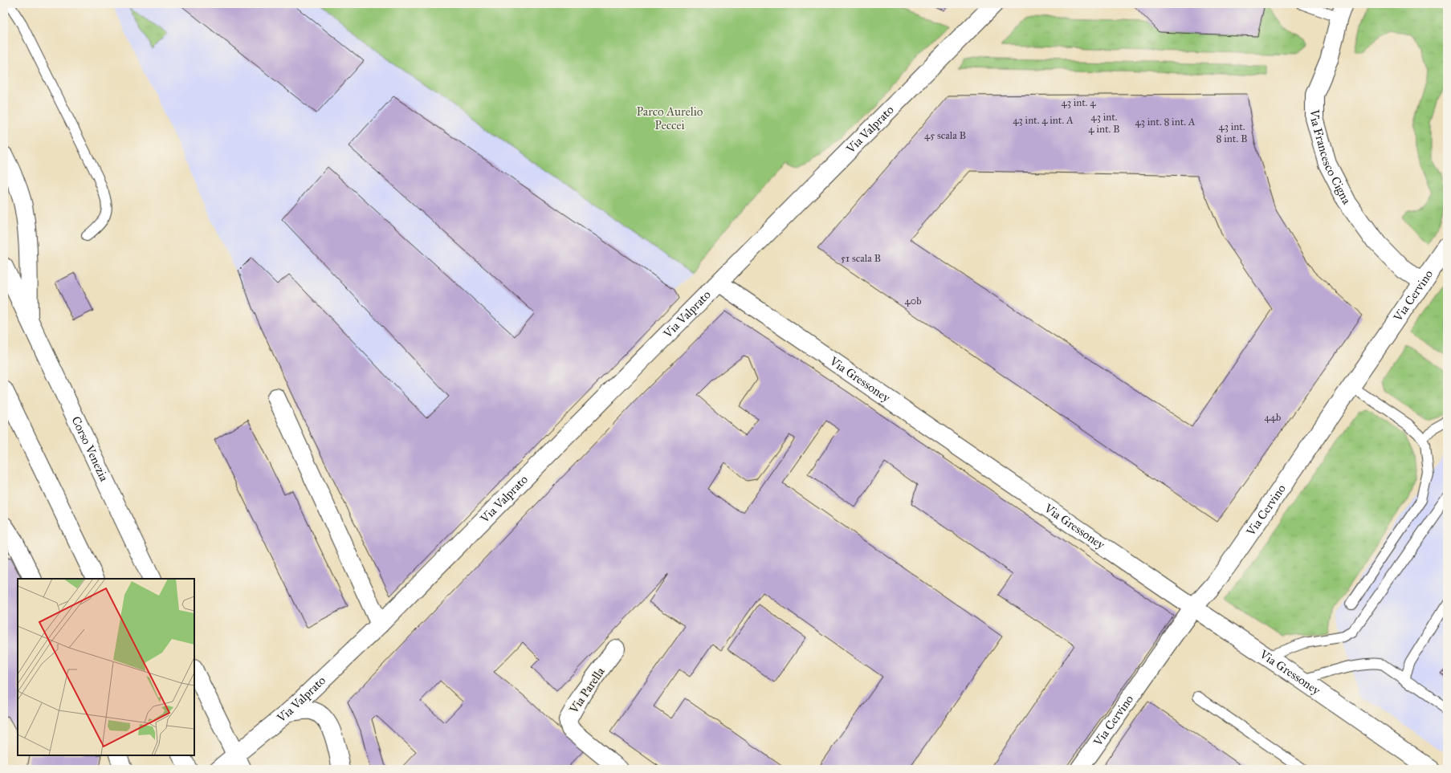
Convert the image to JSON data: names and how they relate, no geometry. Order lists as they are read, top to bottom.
{
  "streets": {
    "street": [
      "Via Valprato",
      "Via Francesco Cigna",
      "Via Cervino",
      "Via Gressoney",
      "Corso Venezia",
      "Via Parella"
    ]
  },
  "crossings": [
    ["Via Valprato", "Via Gressoney"],
    ["Via Francesco Cigna", "Via Cervino"],
    ["Via Cervino", "Via Gressoney"]
  ],
  "parks": ["Parco Aurelio Peccei"],
  "house_numbers": [
    "43 int. 4",
    "43 int. 4 int. B",
    "43 int. 4 int. A",
    "43 int. 8 int. A",
    "43 int. 8 int. B",
    "45 scala B",
    "51 scala B",
    "40b",
    "44b"
  ]
}
